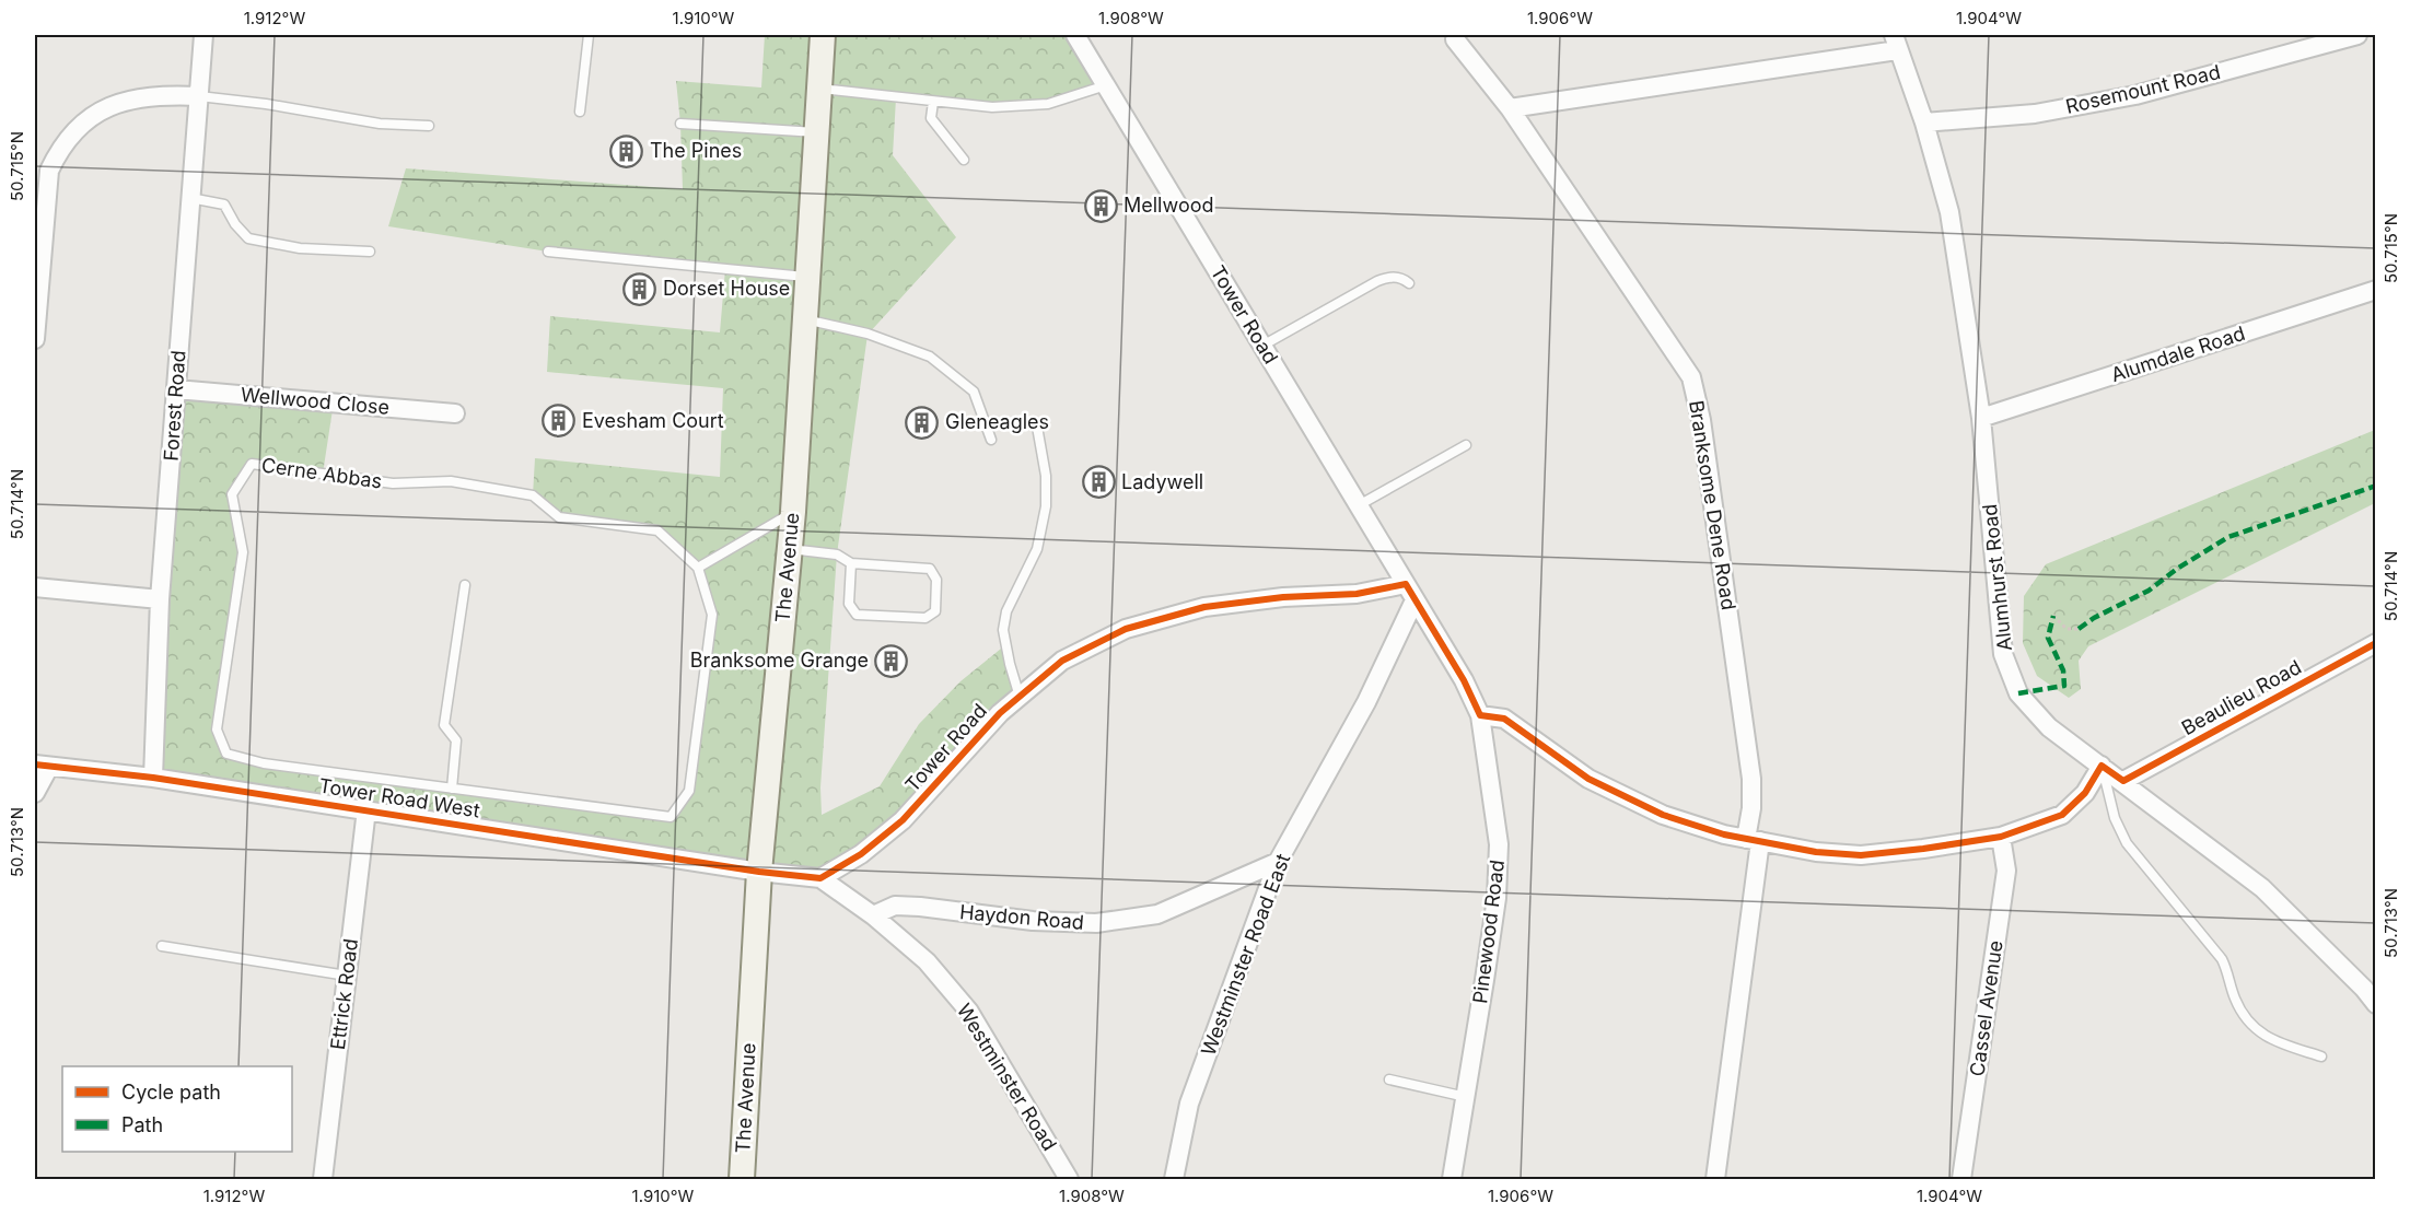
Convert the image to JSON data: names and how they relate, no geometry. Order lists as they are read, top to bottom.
{
  "streets": {
    "main road": ["The Avenue"],
    "street": [
      "Rosemount Road",
      "Tower Road",
      "Alumdale Road",
      "Wellwood Close",
      "Forest Road",
      "Branksome Dene Road",
      "Alumhurst Road",
      "Beaulieu Road",
      "Tower Road West",
      "Haydon Road",
      "Pinewood Road",
      "Westminster Road East",
      "Ettrick Road",
      "Cassel Avenue",
      "Westminster Road"
    ],
    "lane": ["Cerne Abbas"]
  },
  "crossings": [
    ["Rosemount Road", "Alumhurst Road"],
    ["Tower Road", "Pinewood Road"],
    ["Tower Road", "Westminster Road East"],
    ["Tower Road", "Westminster Road"],
    ["Alumdale Road", "Alumhurst Road"],
    ["Wellwood Close", "Forest Road"],
    ["Forest Road", "Tower Road West"],
    ["The Avenue", "Tower Road West"],
    ["Alumhurst Road", "Beaulieu Road"],
    ["Tower Road West", "Ettrick Road"],
    ["Haydon Road", "Westminster Road East"],
    ["Haydon Road", "Westminster Road"],
    ["Pinewood Road", "Westminster Road East"]
  ],
  "places": {
    "building": [
      "The Pines",
      "Mellwood",
      "Dorset House",
      "Evesham Court",
      "Gleneagles",
      "Ladywell",
      "Branksome Grange"
    ]
  },
  "legend": ["Cycle path", "Path"],
  "coordinates": [
    "1.912°W",
    "1.910°W",
    "1.908°W",
    "1.906°W",
    "1.904°W",
    "50.715°N",
    "50.714°N",
    "50.713°N"
  ]
}
